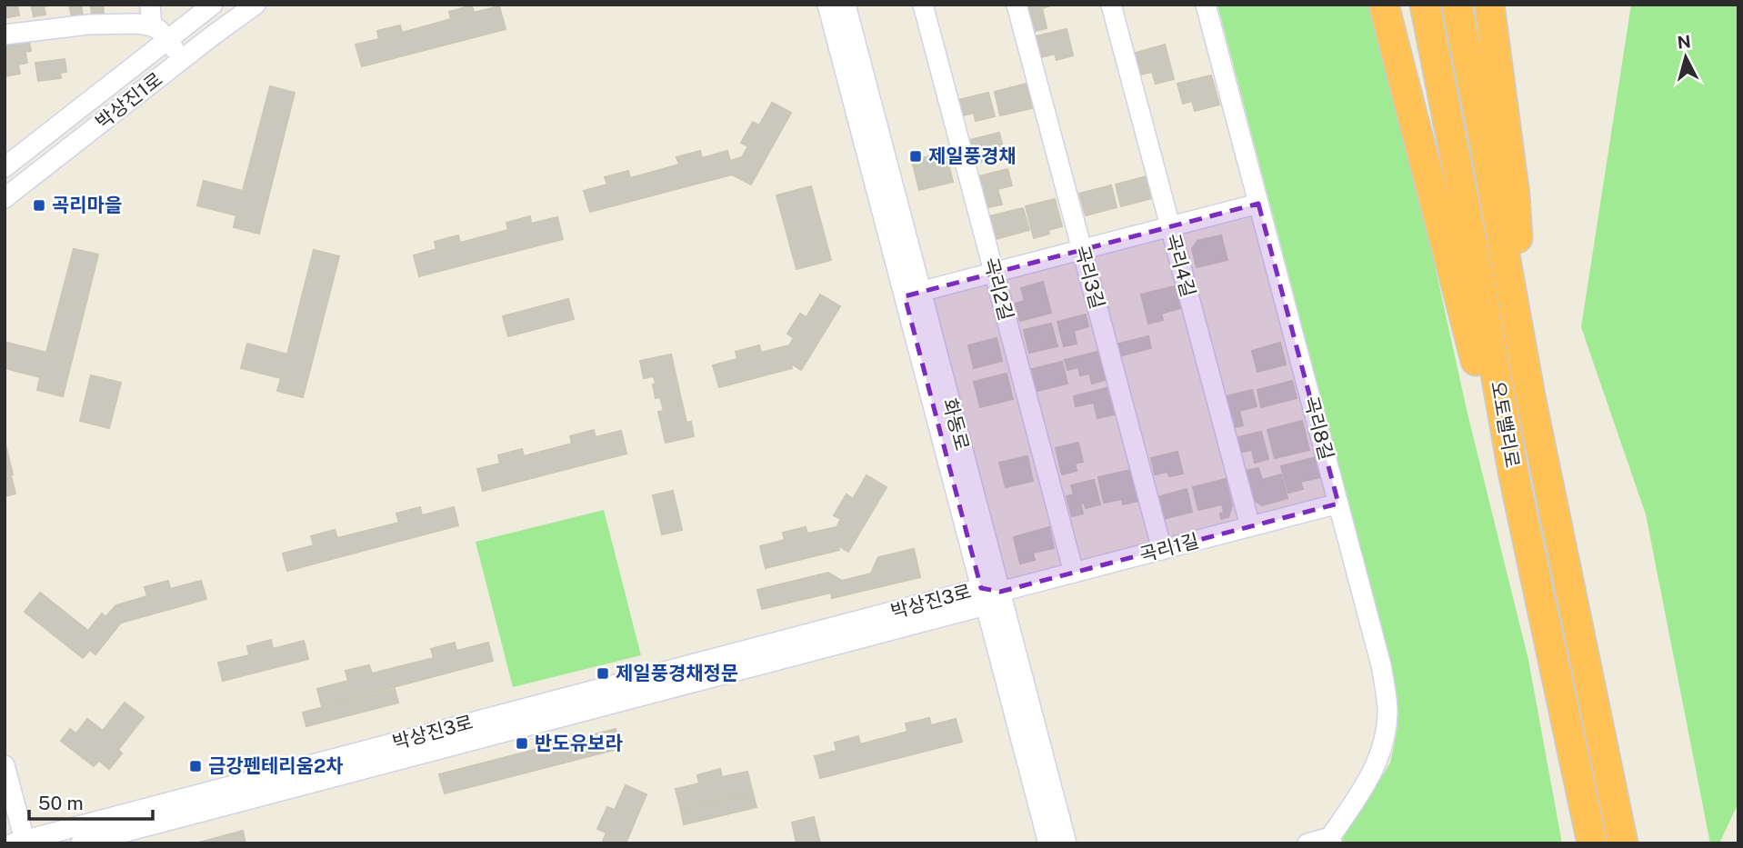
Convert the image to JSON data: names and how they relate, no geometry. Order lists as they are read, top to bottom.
{
  "streets": {
    "highway": ["오토밸리로"],
    "street": [
      "박상진1로",
      "곡리4길",
      "곡리3길",
      "곡리2길",
      "화동로",
      "곡리8길",
      "곡리1길",
      "박상진3로"
    ]
  },
  "crossings": [
    ["곡리4길", "곡리1길"],
    ["곡리3길", "곡리1길"],
    ["곡리2길", "곡리1길"],
    ["화동로", "곡리1길"],
    ["화동로", "박상진3로"],
    ["곡리8길", "곡리1길"],
    ["곡리1길", "박상진3로"]
  ],
  "places": {
    "transit": [
      "제일풍경채",
      "곡리마을",
      "제일풍경채정문",
      "반도유보라",
      "금강펜테리움2차"
    ]
  },
  "scale_bar": "50 m",
  "north": "top"
}
